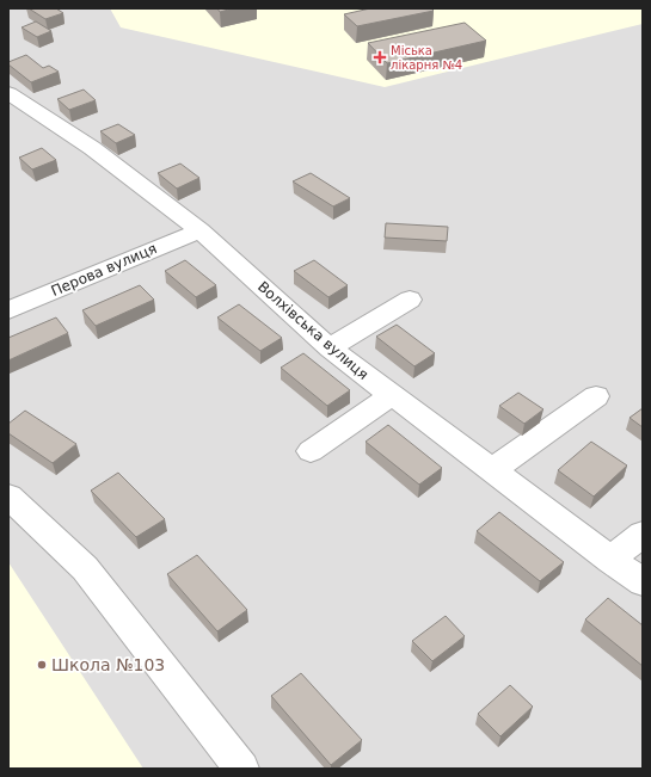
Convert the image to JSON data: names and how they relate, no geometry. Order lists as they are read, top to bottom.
{
  "streets": {
    "street": ["Перова вулиця", "Волхівська вулиця"]
  },
  "crossings": [
    ["Перова вулиця", "Волхівська вулиця"]
  ],
  "places": {
    "health": ["Міська лікарня №4"],
    "other": ["Школа №103"]
  }
}
